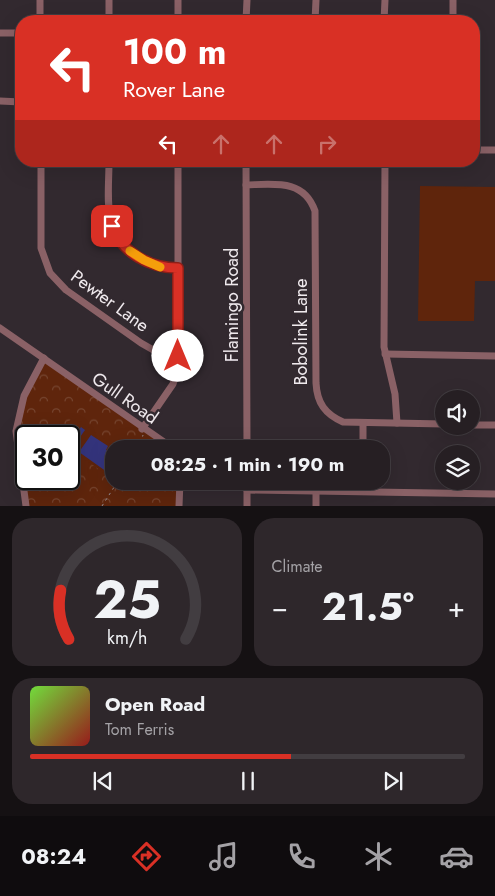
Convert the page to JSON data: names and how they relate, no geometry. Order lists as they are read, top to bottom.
{
  "streets": {
    "street": [
      "Pewter Lane",
      "Flamingo Road",
      "Bobolink Lane",
      "Gull Road"
    ]
  },
  "crossings": [
    ["Flamingo Road", "Bobolink Lane"]
  ],
  "page": {
    "turn": ["100 m", "Rover Lane"],
    "limit": "30",
    "trip": "08:25 · 1 min · 190 m",
    "tile": "Climate",
    "heat": ["−", "21.5°", "+"],
    "song": ["Open Road", "Tom Ferris"],
    "tabs": "08:24",
    "gauge": ["25", "km/h"]
  }
}
